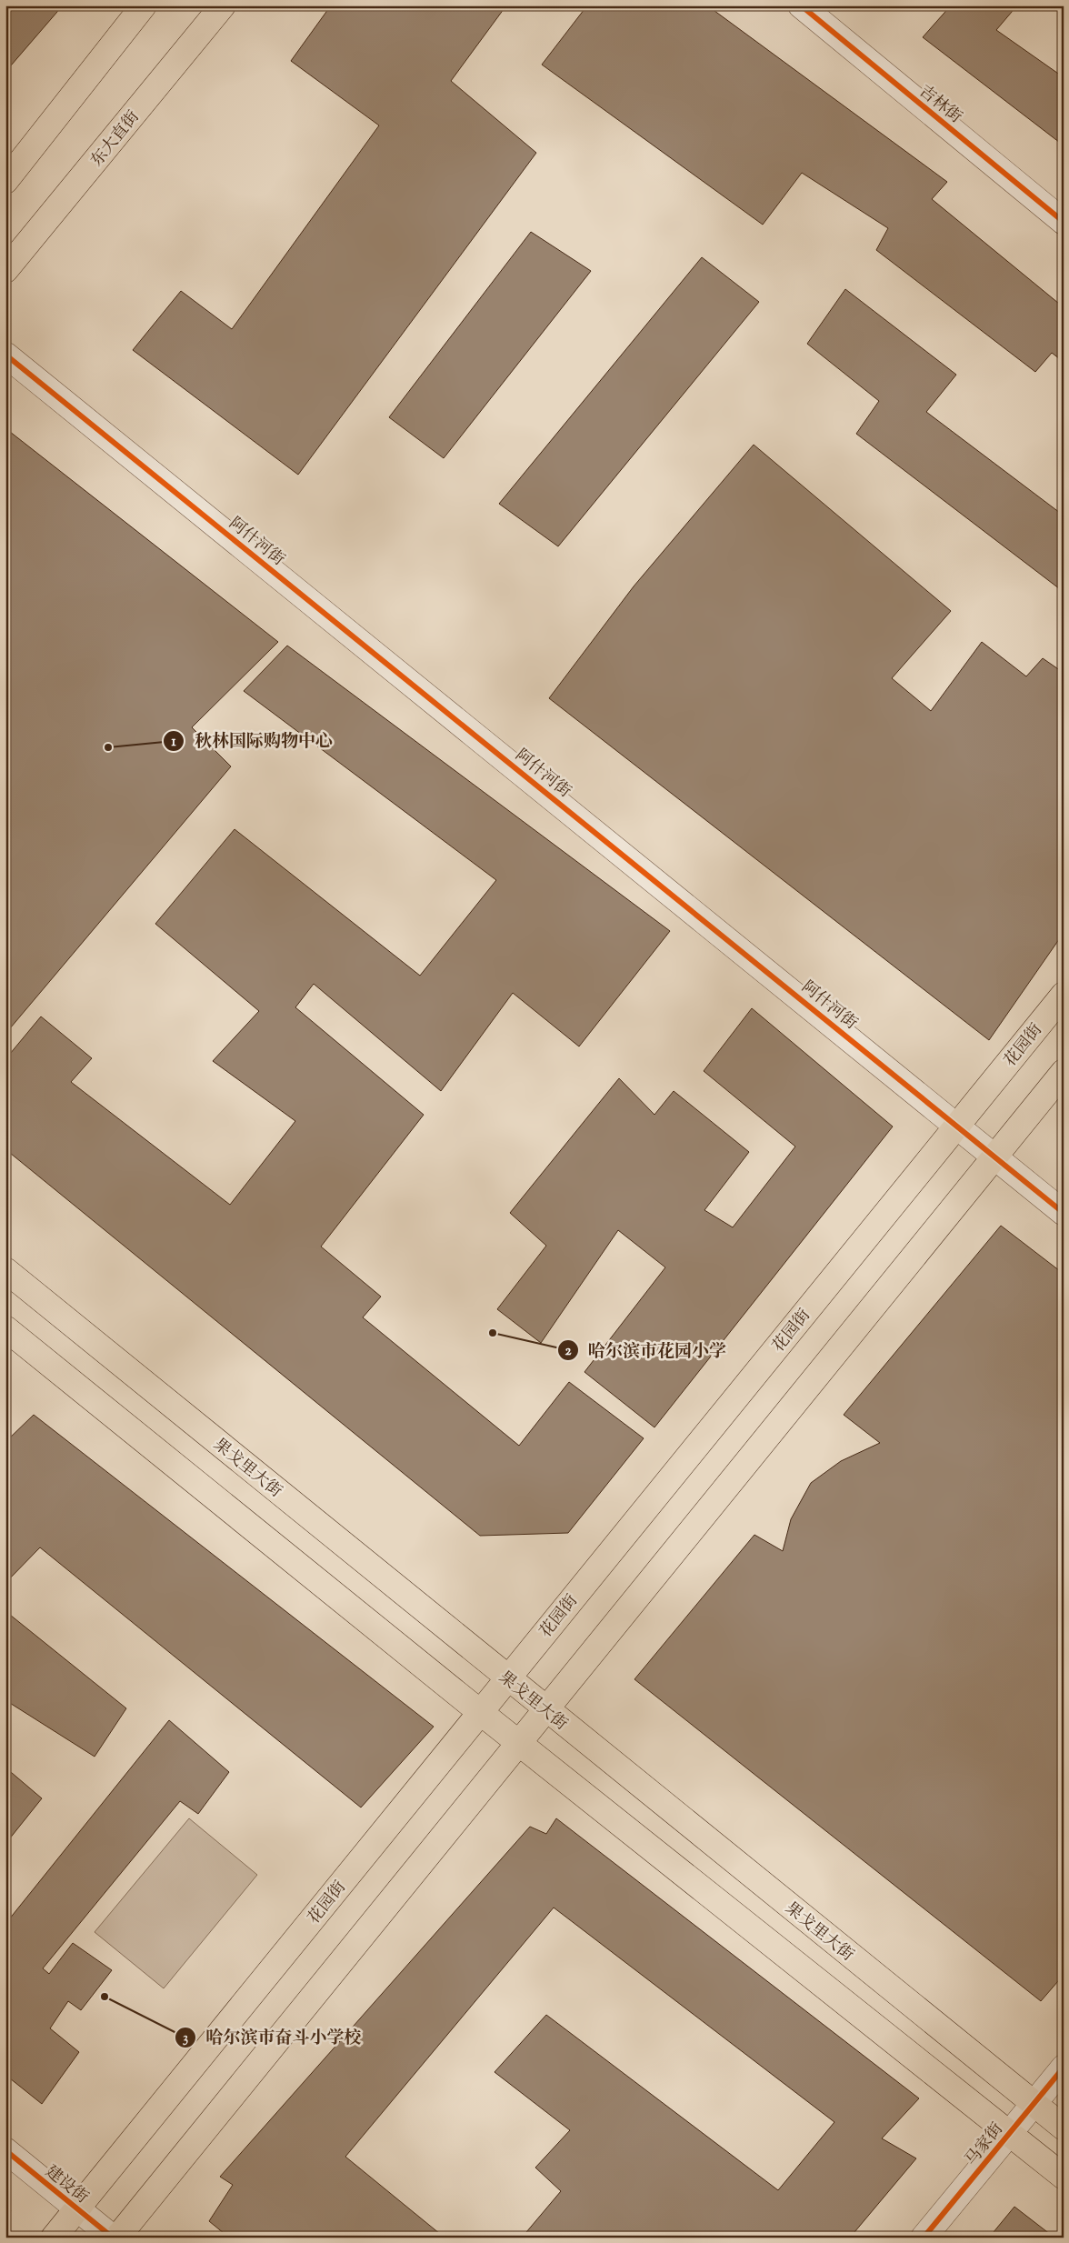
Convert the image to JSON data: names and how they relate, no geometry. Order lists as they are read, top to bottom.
{
  "streets": {
    "main road": ["东大直街", "花园街", "果戈里大街"],
    "street": [
      "吉林街",
      "阿什河街",
      "马家街",
      "建设街"
    ]
  },
  "crossings": [
    ["阿什河街", "花园街"],
    ["花园街", "果戈里大街"],
    ["花园街", "建设街"],
    ["果戈里大街", "马家街"]
  ],
  "places": ["秋林国际购物中心", "哈尔滨市花园小学", "哈尔滨市奋斗小学校"]
}
